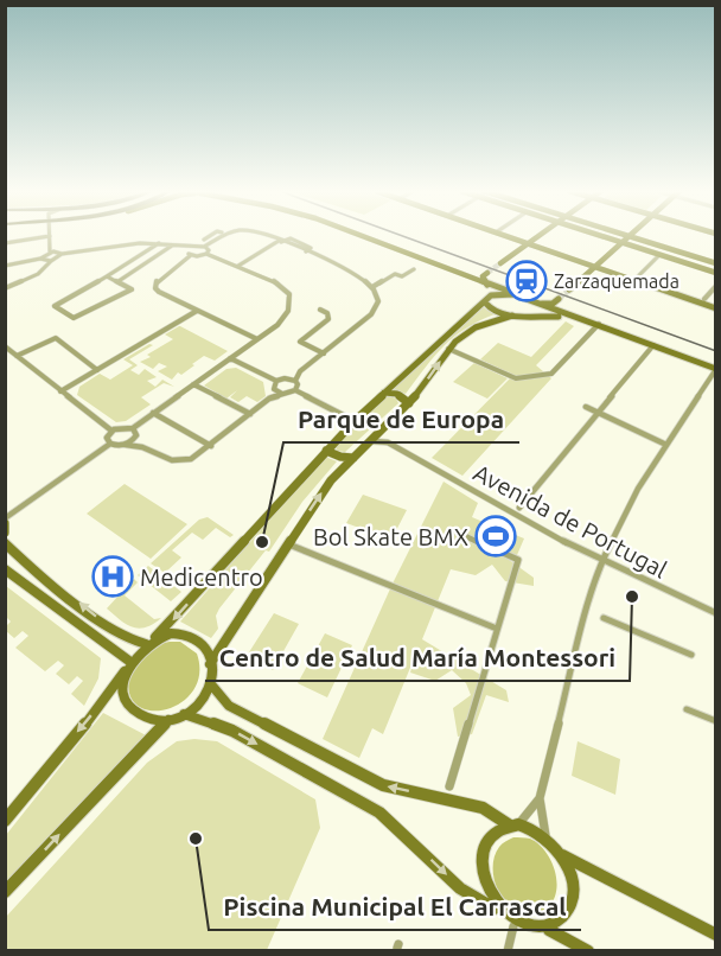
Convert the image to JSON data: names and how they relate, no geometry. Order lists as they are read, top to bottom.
{
  "streets": {
    "street": ["Avenida de Portugal"]
  },
  "places": {
    "station": ["Zarzaquemada"],
    "sports": ["Bol Skate BMX"],
    "other": ["Parque de Europa", "Centro de Salud María Montessori", "Piscina Municipal El Carrascal"],
    "hospital": ["Medicentro"]
  }
}
